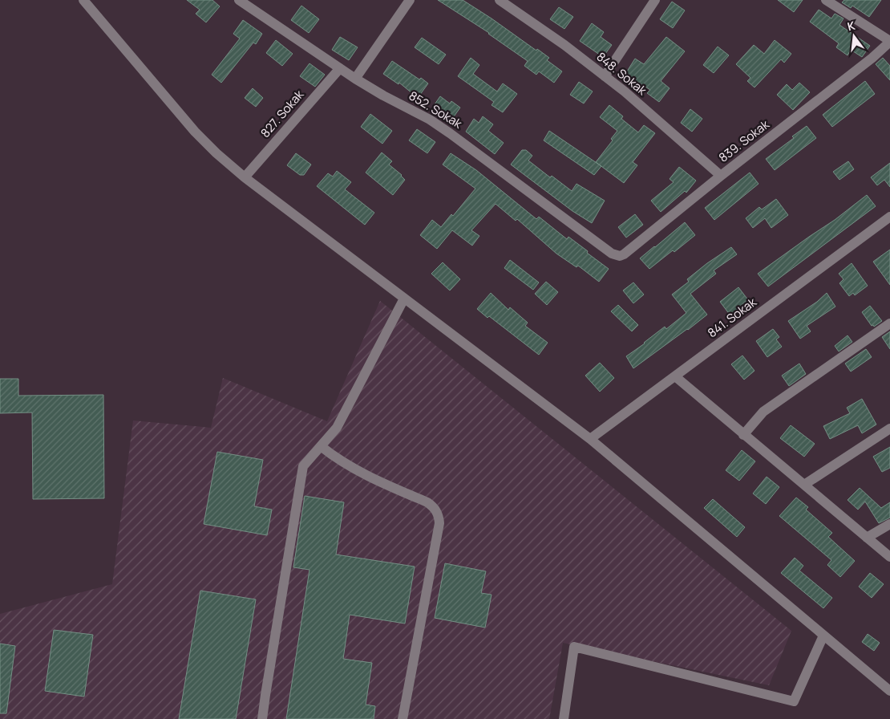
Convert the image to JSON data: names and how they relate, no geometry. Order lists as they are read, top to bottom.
{
  "streets": {
    "street": [
      "848. Sokak",
      "852. Sokak",
      "827. Sokak",
      "839. Sokak",
      "841. Sokak"
    ]
  },
  "crossings": [
    ["848. Sokak", "839. Sokak"],
    ["852. Sokak", "827. Sokak"],
    ["852. Sokak", "839. Sokak"]
  ],
  "north": "top"
}
